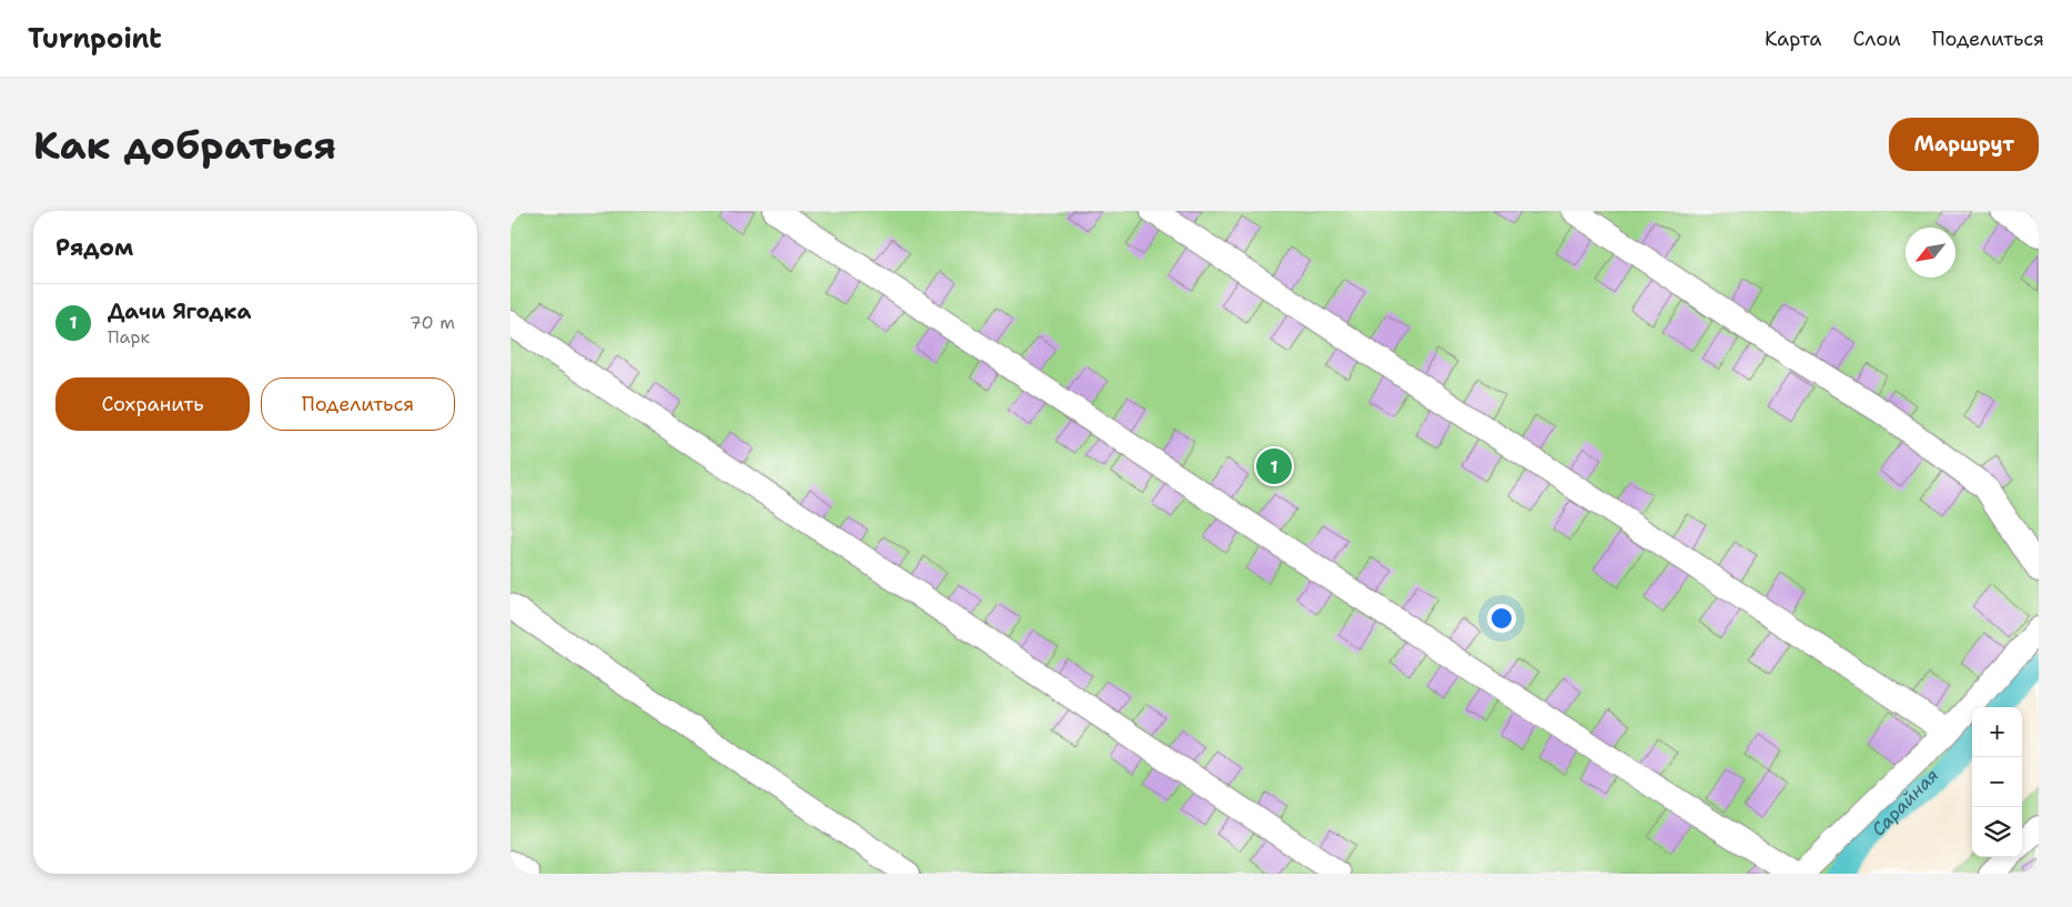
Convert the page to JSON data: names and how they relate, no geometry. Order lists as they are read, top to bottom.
{
  "water": ["Сарайная"],
  "north": "bottom left",
  "page": {
    "header": "Turnpoint",
    "nav": ["Карта", "Слои", "Поделиться"],
    "buttons": [
      "Маршрут",
      ["Сохранить", "Поделиться"]
    ],
    "title": "Как добраться",
    "heading": "Рядом",
    "list": [
      {
        "mark": "1",
        "name": "Дачи Ягодка",
        "note": "Парк",
        "value": "70 m"
      }
    ],
    "pins": "1",
    "map_buttons": ["+", "−"]
  }
}
